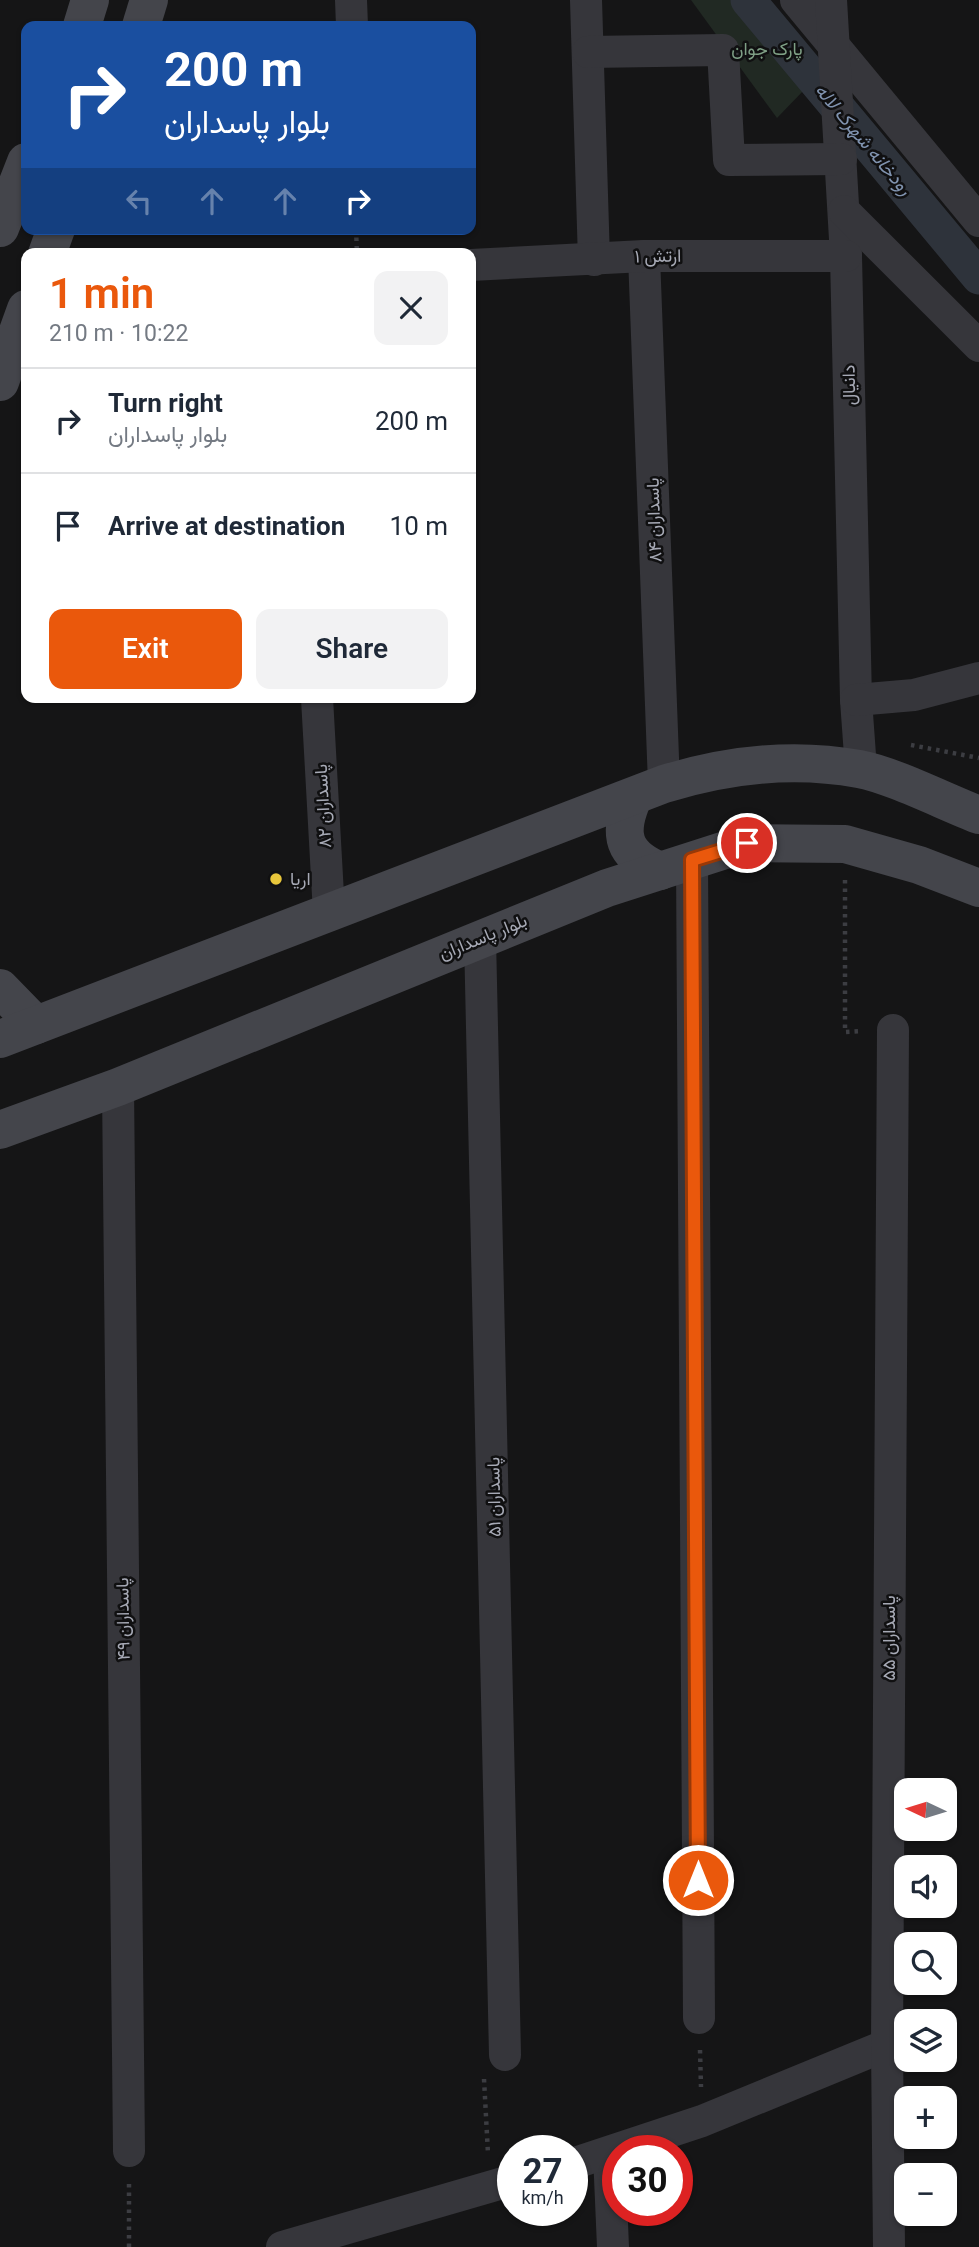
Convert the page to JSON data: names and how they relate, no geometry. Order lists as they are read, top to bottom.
{
  "streets": {
    "main road": ["بلوار پاسداران"],
    "street": [
      "ارتش ۱",
      "دانیال",
      "پاسداران ۸۴",
      "پاسداران ۸۲",
      "پاسداران ۵۱",
      "پاسداران ۴۹",
      "پاسداران ۵۵"
    ]
  },
  "crossings": [
    ["ارتش ۱", "دانیال"],
    ["ارتش ۱", "پاسداران ۸۴"],
    ["بلوار پاسداران", "پاسداران ۵۱"],
    ["بلوار پاسداران", "پاسداران ۴۹"]
  ],
  "water": ["رودخانه شهرک لاله"],
  "parks": ["پارک جوان"],
  "places": ["اریا"],
  "north": "left",
  "page": {
    "turn": ["200 m", "بلوار پاسداران"],
    "heading": ["1 min", "210 m · 10:22"],
    "list": [
      {
        "name": "Turn right",
        "note": "بلوار پاسداران",
        "value": "200 m"
      },
      {
        "name": "Arrive at destination",
        "value": "10 m"
      }
    ],
    "buttons": ["Exit", "Share"],
    "map_buttons": ["+", "−"],
    "speed": "27 km/h",
    "limit": "30"
  }
}
